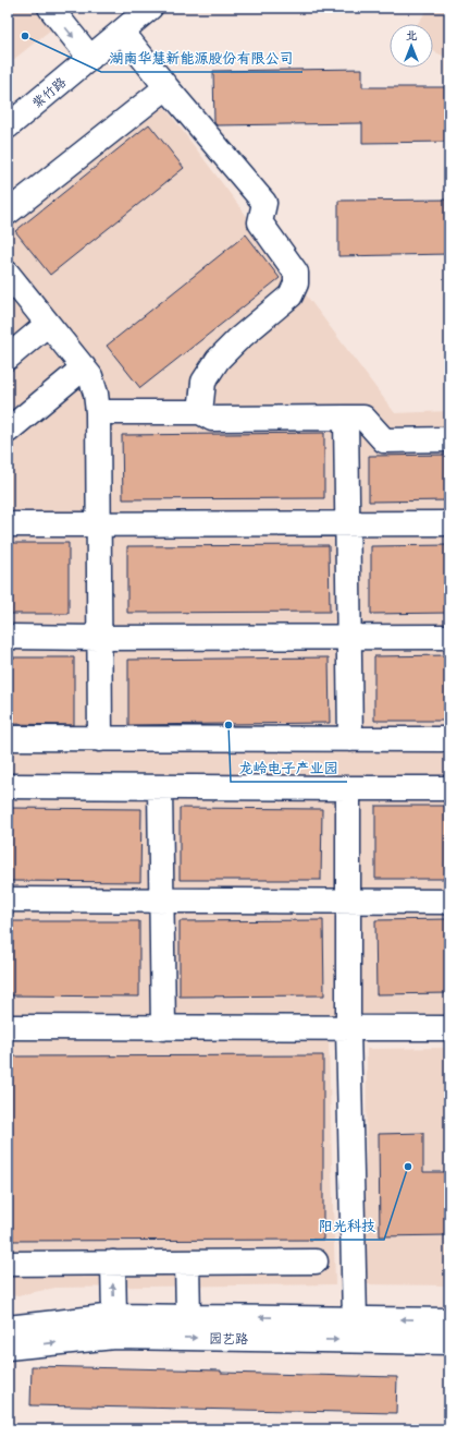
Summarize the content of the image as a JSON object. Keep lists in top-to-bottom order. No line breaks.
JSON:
{"streets":{"street":["紫竹路","园艺路"]},"places":["湖南华慧新能源股份有限公司","龙岭电子产业园","阳光科技"],"north":"top"}
